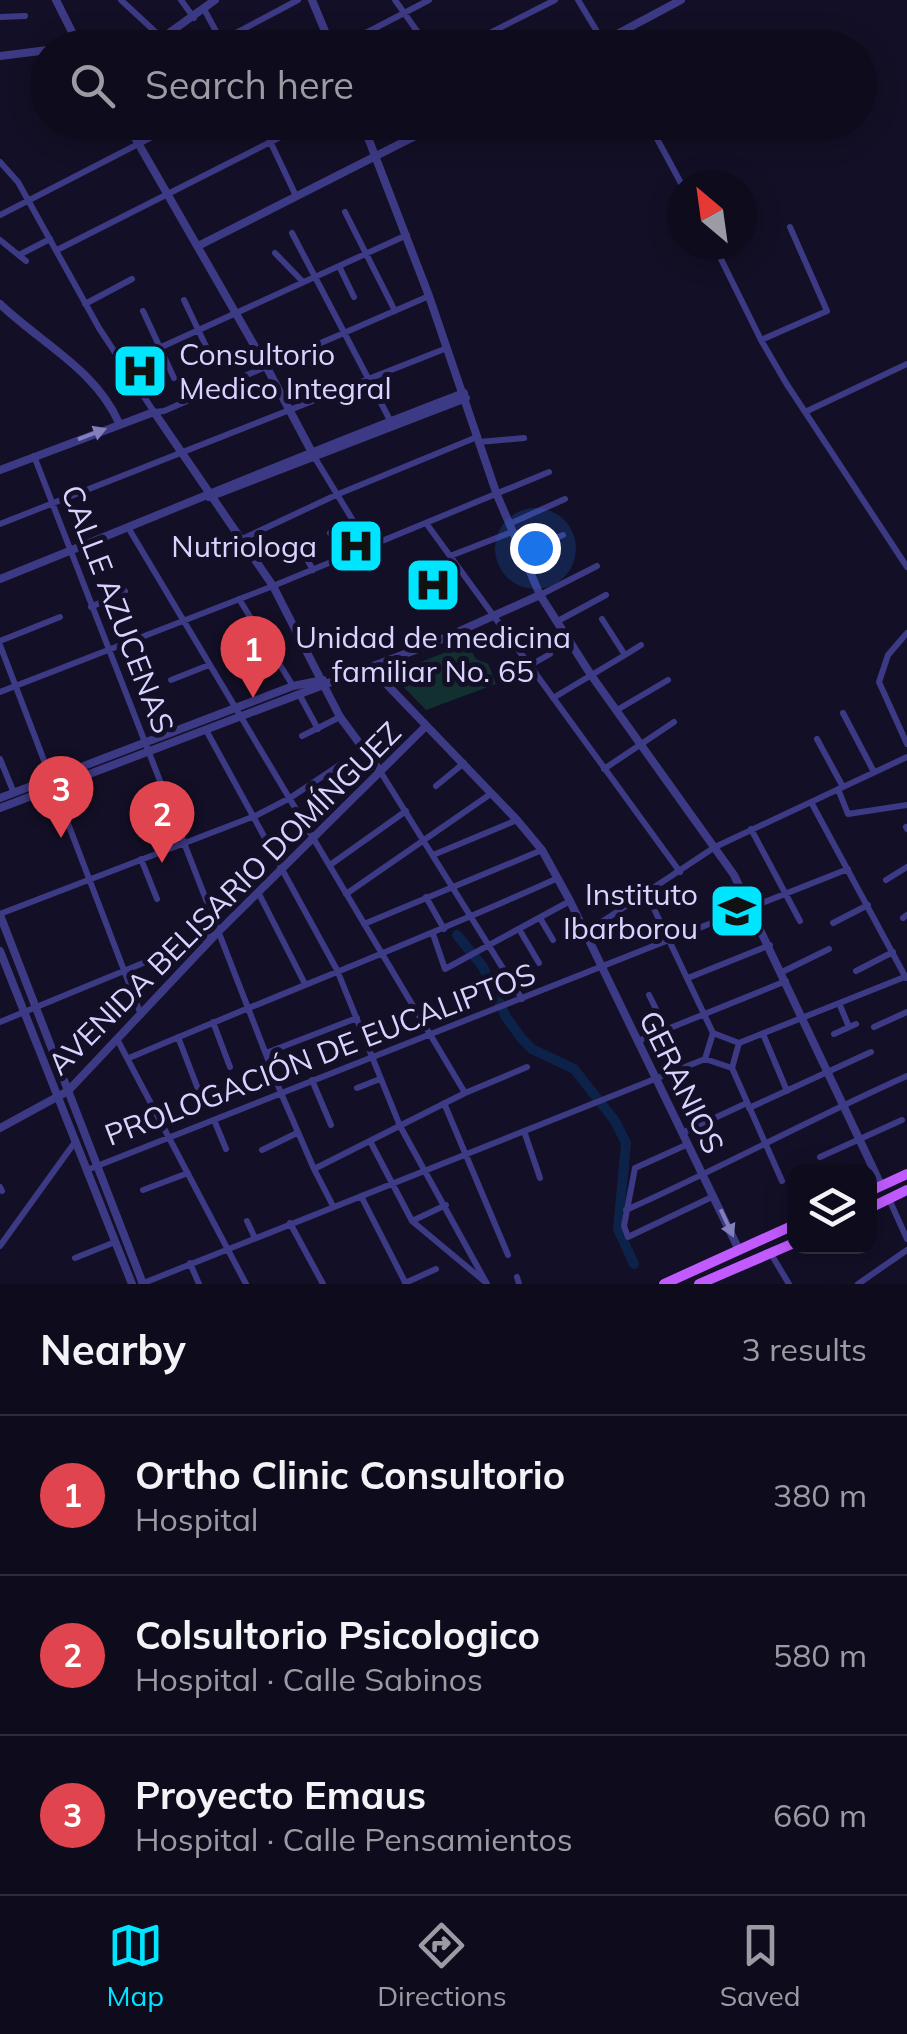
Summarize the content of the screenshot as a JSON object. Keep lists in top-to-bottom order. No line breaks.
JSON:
{"streets":{"street":["CALLE AZUCENAS","AVENIDA BELISARIO DOMÍNGUEZ","PROLOGACIÓN DE EUCALIPTOS","GERANIOS"]},"crossings":[["CALLE AZUCENAS","AVENIDA BELISARIO DOMÍNGUEZ"],["CALLE AZUCENAS","PROLOGACIÓN DE EUCALIPTOS"],["AVENIDA BELISARIO DOMÍNGUEZ","GERANIOS"],["PROLOGACIÓN DE EUCALIPTOS","GERANIOS"]],"places":{"hospital":["Consultorio Medico Integral","Nutriologa","Unidad de medicina familiar No. 65"],"school or university":["Instituto Ibarborou"]},"north":"top left","page":{"search":"Search here","pins":["1","3","2"],"heading":["Nearby","3 results"],"list":[{"mark":"1","name":"Ortho Clinic Consultorio","note":"Hospital","value":"380 m"},{"mark":"2","name":"Colsultorio Psicologico","note":"Hospital · Calle Sabinos","value":"580 m"},{"mark":"3","name":"Proyecto Emaus","note":"Hospital · Calle Pensamientos","value":"660 m"}],"nav":["Map","Directions","Saved"]}}
